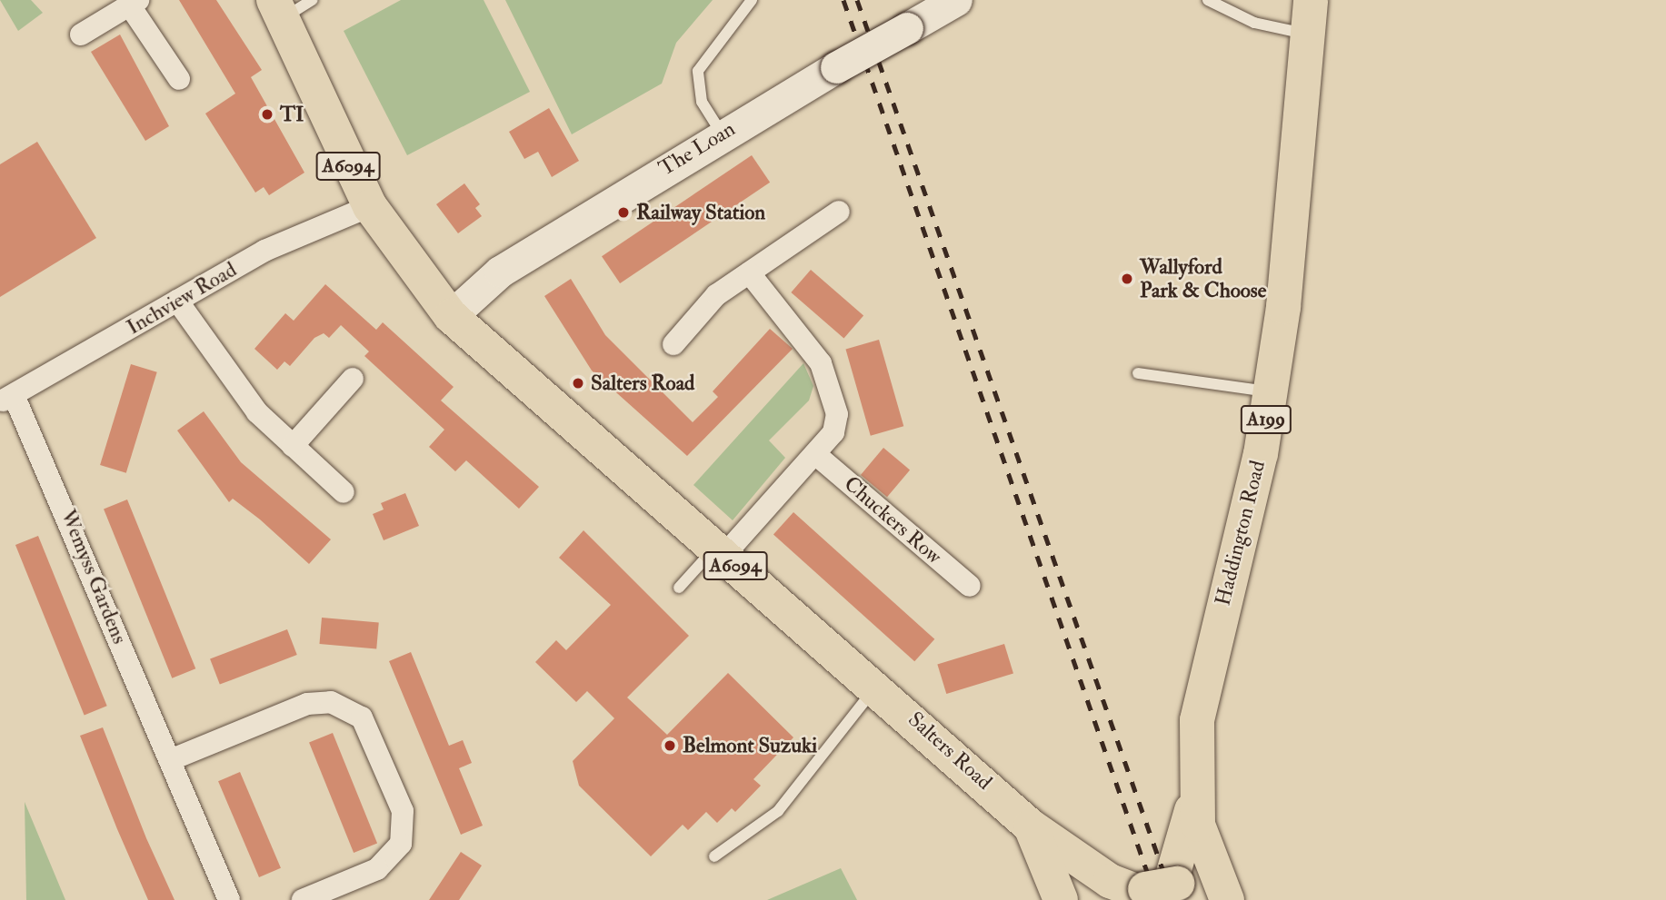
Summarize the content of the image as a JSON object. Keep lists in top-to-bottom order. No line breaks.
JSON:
{"streets":{"main road":["A6094","A199","Haddington Road","Salters Road"],"street":["The Loan","Inchview Road","Chuckers Row","Wemyss Gardens"]},"crossings":[["The Loan","Salters Road"],["Inchview Road","Wemyss Gardens"],["Inchview Road","Salters Road"],["Haddington Road","Salters Road"]],"places":["TI","Railway Station","Wallyford Park & Choose","Salters Road","Belmont Suzuki"]}
